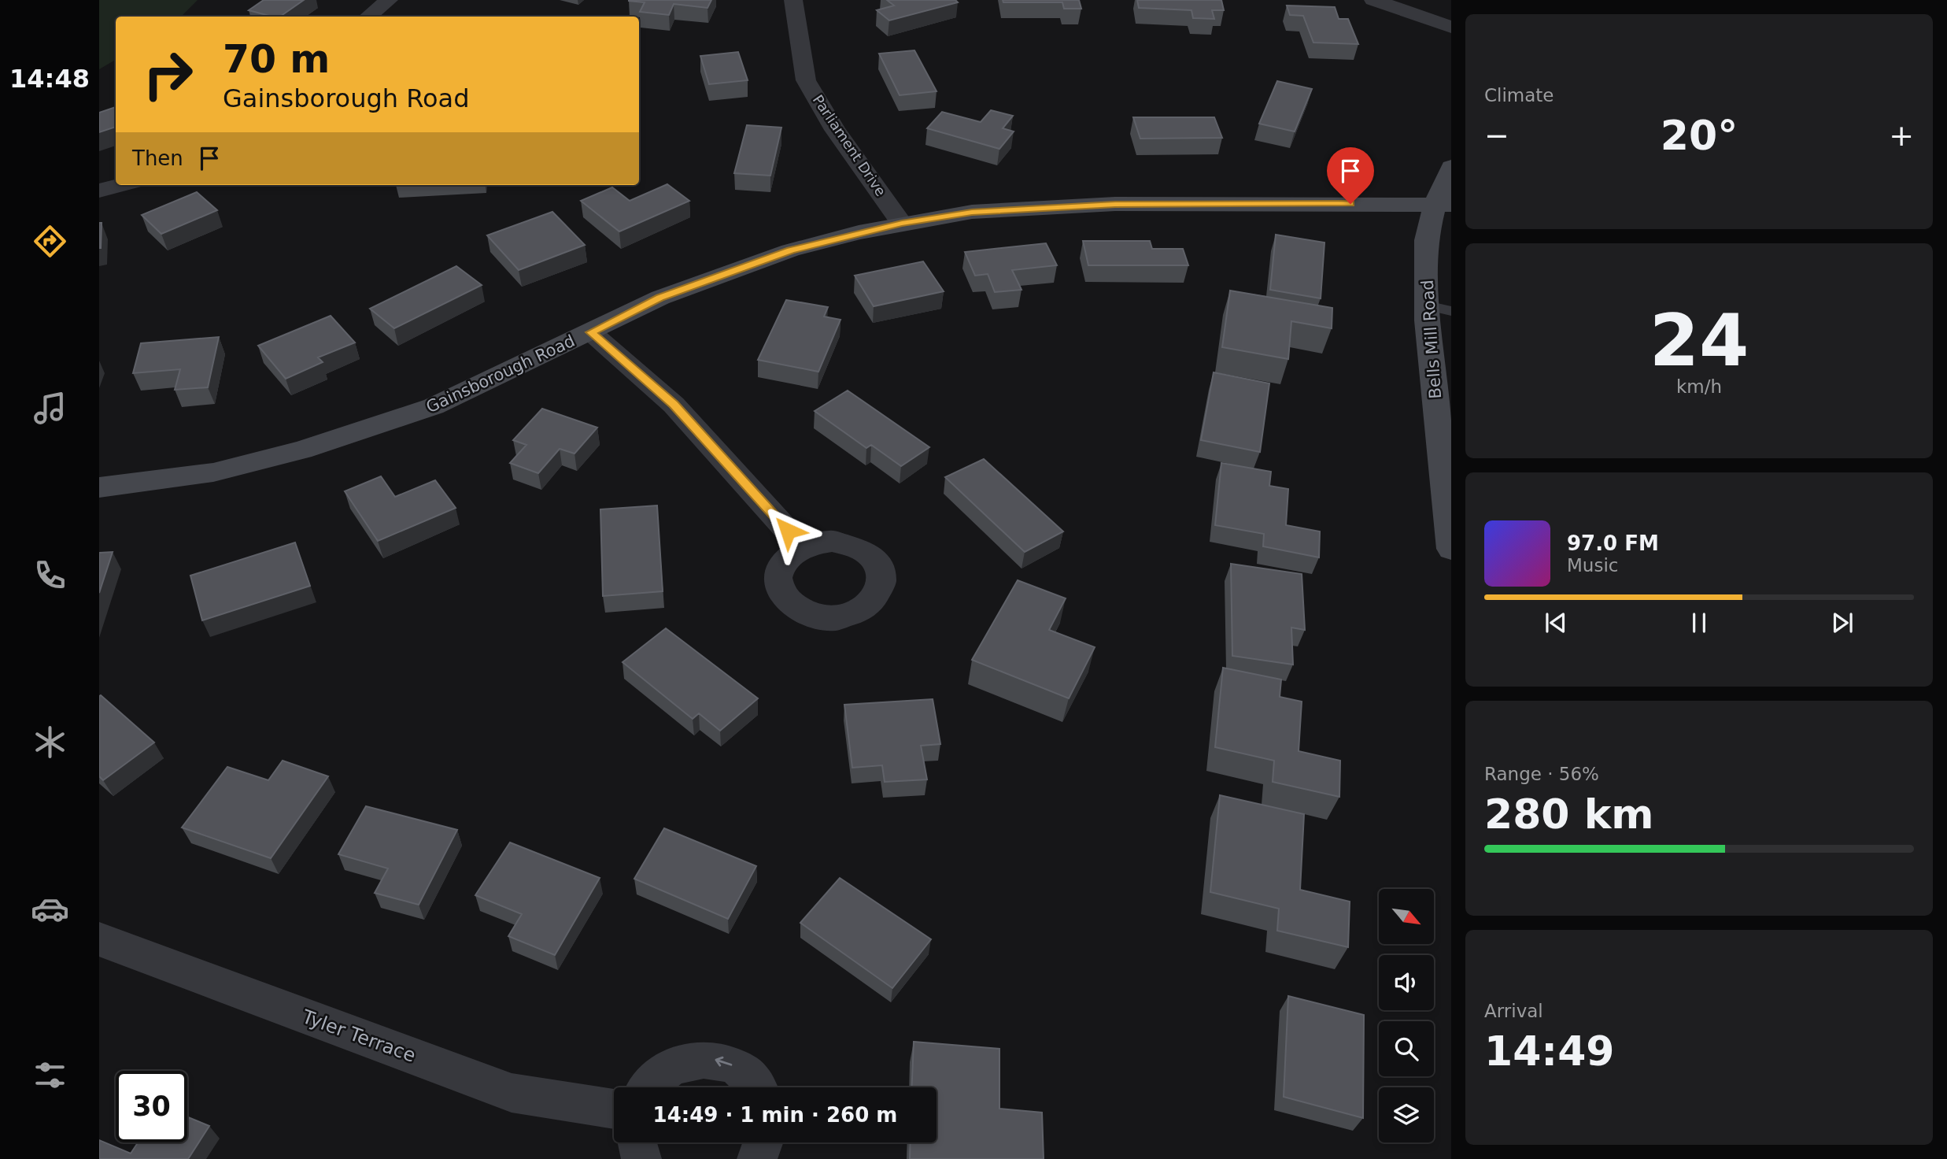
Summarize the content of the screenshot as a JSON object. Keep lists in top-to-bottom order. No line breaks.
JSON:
{"streets":{"street":["Parliament Drive","Bells Mill Road","Gainsborough Road","Tyler Terrace"]},"crossings":[["Parliament Drive","Gainsborough Road"],["Bells Mill Road","Gainsborough Road"]],"north":"bottom right","page":{"tabs":"14:48","tile":["Climate",["24","km/h"],["Range · 56%","280 km"],["Arrival","14:49"]],"turn":["70 m","Gainsborough Road"],"heat":["−","20°","+"],"then":"Then","song":["97.0 FM","Music"],"limit":"30","trip":"14:49 · 1 min · 260 m"}}
